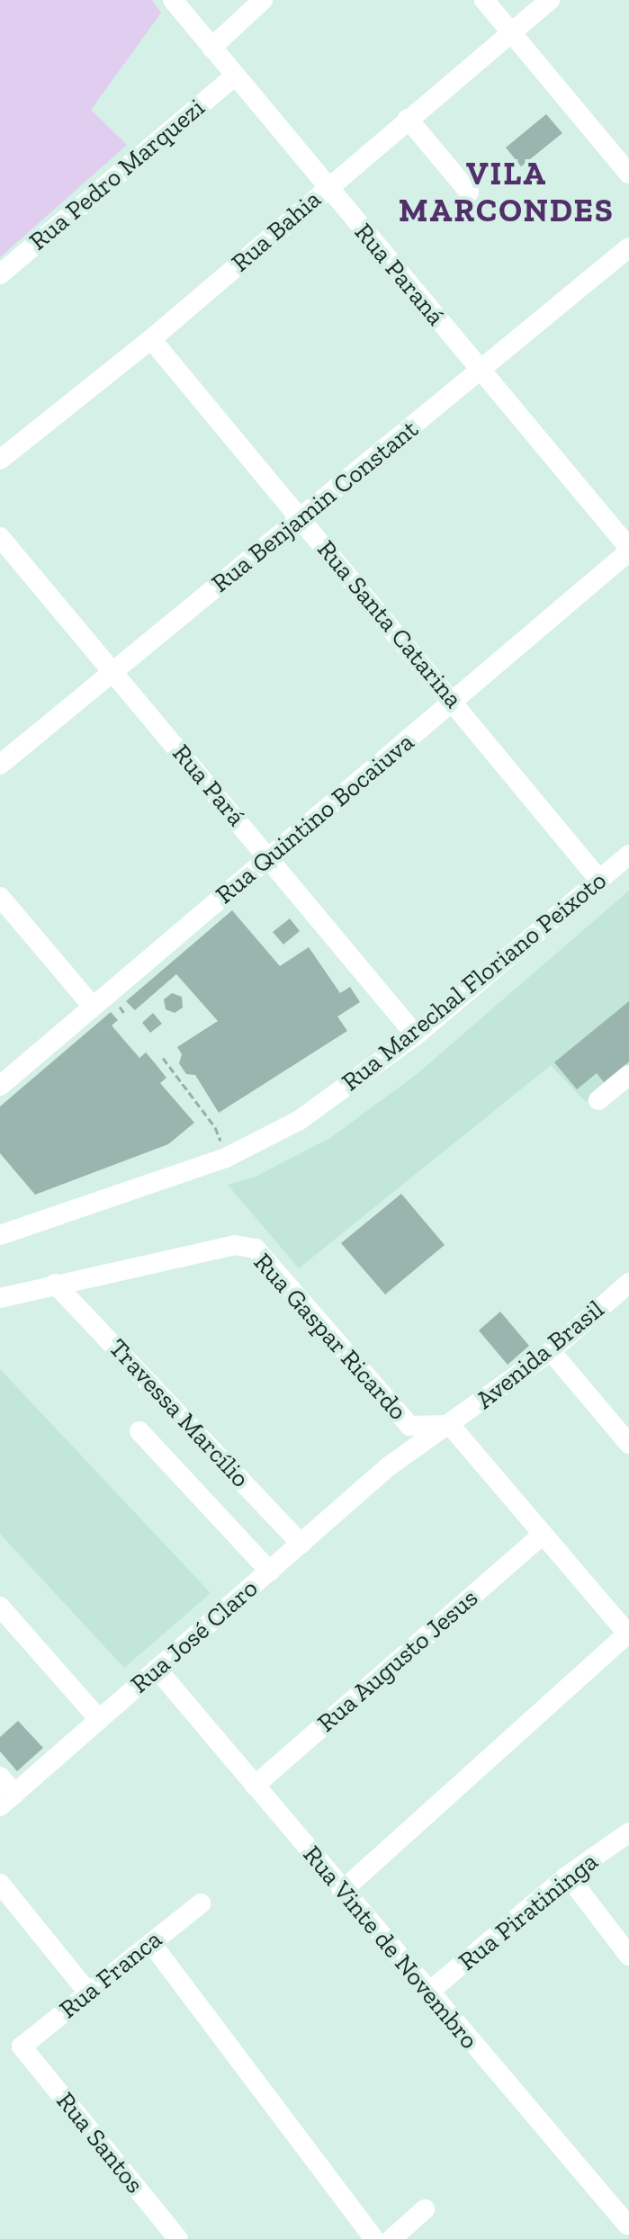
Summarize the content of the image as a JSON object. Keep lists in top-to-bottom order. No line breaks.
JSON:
{"streets":{"street":["Rua Pedro Marquezi","Rua Bahia","Rua Paraná","Rua Benjamin Constant","Rua Santa Catarina","Rua Pará","Rua Quintino Bocaiuva","Rua Marechal Floriano Peixoto","Rua Gaspar Ricardo","Avenida Brasil","Travessa Marcílio","Rua José Claro","Rua Augusto Jesus","Rua Piratininga","Rua Vinte de Novembro","Rua Franca","Rua Santos"]},"crossings":[["Rua Pedro Marquezi","Rua Paraná"],["Rua Bahia","Rua Paraná"],["Rua Bahia","Rua Santa Catarina"],["Rua Paraná","Rua Benjamin Constant"],["Rua Paraná","Rua Quintino Bocaiuva"],["Rua Benjamin Constant","Rua Santa Catarina"],["Rua Benjamin Constant","Rua Pará"],["Rua Santa Catarina","Rua Quintino Bocaiuva"],["Rua Santa Catarina","Rua Marechal Floriano Peixoto"],["Rua Pará","Rua Quintino Bocaiuva"],["Rua Pará","Rua Marechal Floriano Peixoto"],["Rua Gaspar Ricardo","Avenida Brasil"],["Rua Gaspar Ricardo","Travessa Marcílio"],["Rua Gaspar Ricardo","Rua José Claro"],["Avenida Brasil","Rua José Claro"],["Travessa Marcílio","Rua José Claro"],["Rua José Claro","Rua Vinte de Novembro"],["Rua Augusto Jesus","Rua Vinte de Novembro"],["Rua Piratininga","Rua Vinte de Novembro"],["Rua Franca","Rua Santos"]],"districts":["VILA MARCONDES"]}
